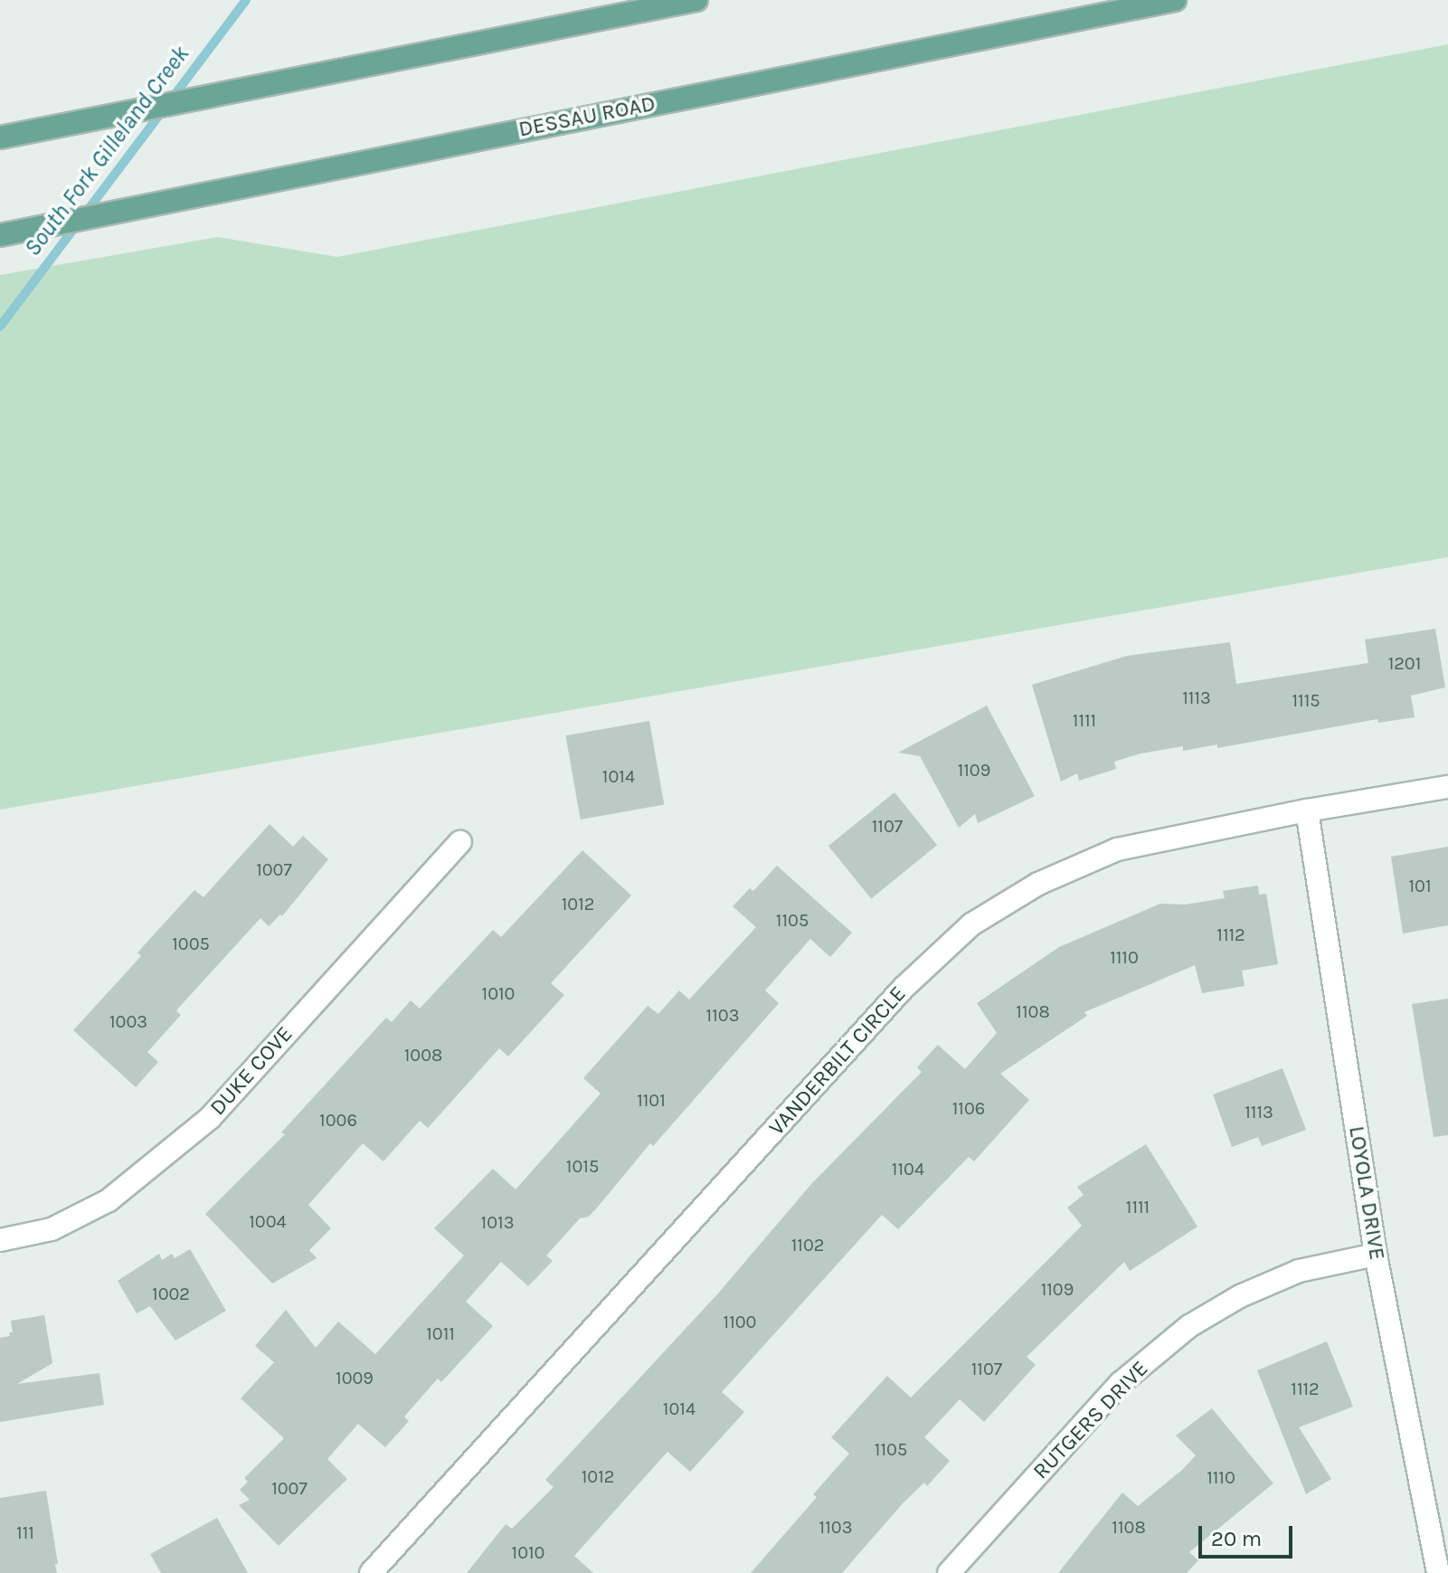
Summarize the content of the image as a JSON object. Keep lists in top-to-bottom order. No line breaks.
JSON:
{"streets":{"main road":["DESSAU ROAD"],"street":["VANDERBILT CIRCLE","DUKE COVE","LOYOLA DRIVE","RUTGERS DRIVE"]},"crossings":[["VANDERBILT CIRCLE","LOYOLA DRIVE"],["LOYOLA DRIVE","RUTGERS DRIVE"]],"water":["South Fork Gilleland Creek"],"house_numbers":["1201","1113","1115","1111","1109","1014","1107","1007","101","1012","1105","1112","1005","1110","1010","1108","1103","1003","1008","1101","1106","1113","1006","1015","1104","1111","1004","1013","1102","1109","1002","1100","1011","1107","1009","1112","1014","1105","1012","1110","1007","1103","1108","111","1010"],"scale_bar":"20 m"}
